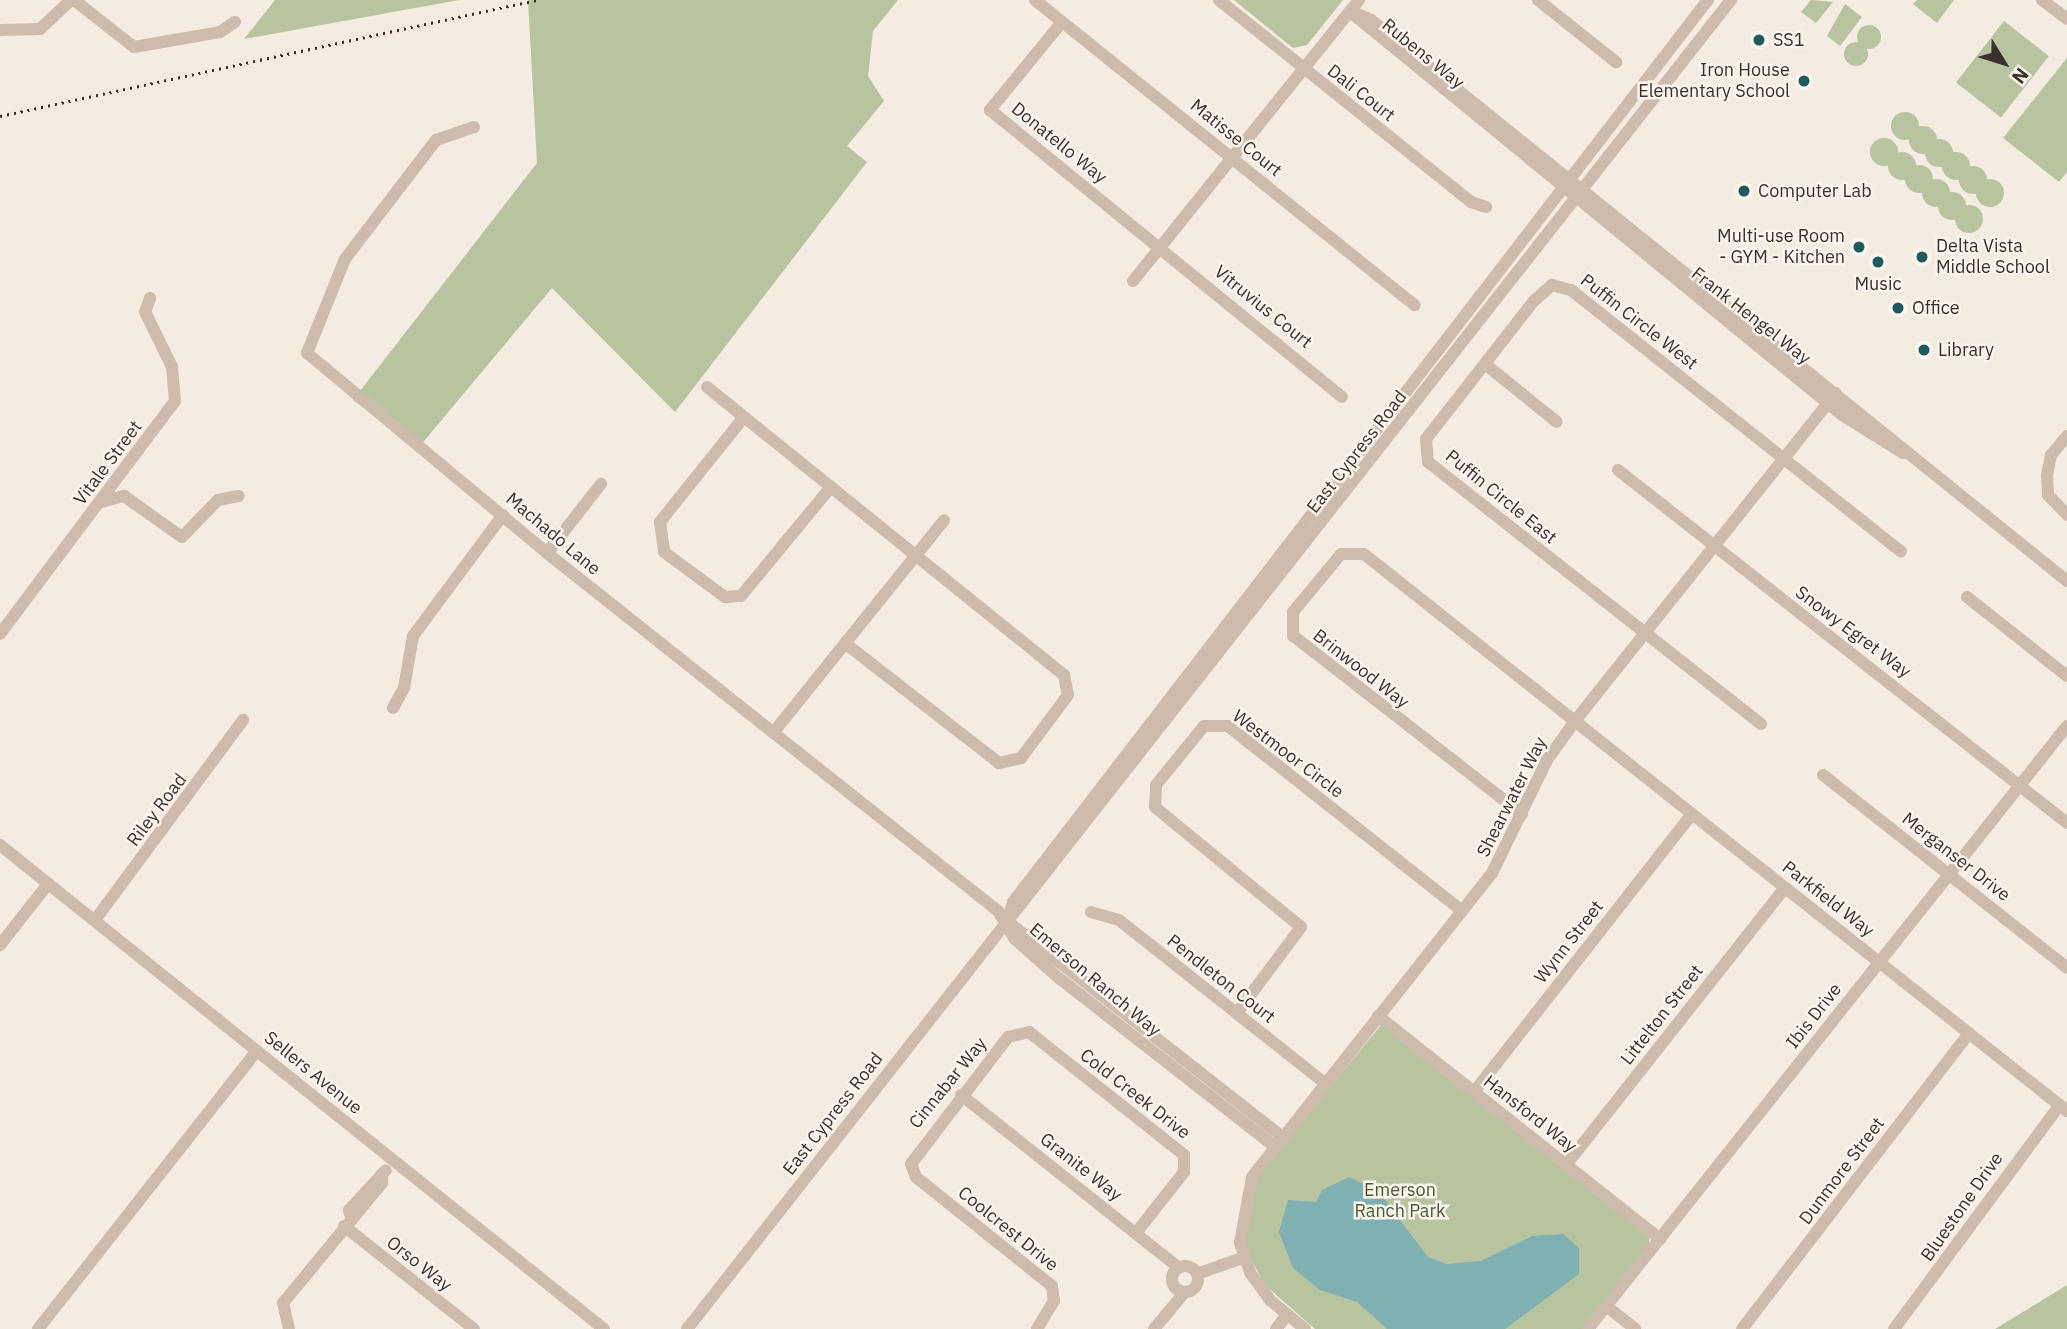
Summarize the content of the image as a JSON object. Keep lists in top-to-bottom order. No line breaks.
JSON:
{"streets":{"street":["Rubens Way","Dali Court","Matisse Court","Donatello Way","Vitruvius Court","Frank Hengel Way","Puffin Circle West","East Cypress Road","Vitale Street","Puffin Circle East","Machado Lane","Snowy Egret Way","Brinwood Way","Westmoor Circle","Shearwater Way","Riley Road","Merganser Drive","Parkfield Way","Wynn Street","Pendleton Court","Emerson Ranch Way","Littelton Street","Ibis Drive","Sellers Avenue","Cinnabar Way","Cold Creek Drive","Hansford Way","Granite Way","Dunmore Street","Bluestone Drive","Coolcrest Drive","Orso Way"]},"crossings":[["Rubens Way","Frank Hengel Way"],["Rubens Way","East Cypress Road"],["Matisse Court","Donatello Way"],["Donatello Way","Vitruvius Court"],["Frank Hengel Way","East Cypress Road"],["Frank Hengel Way","Shearwater Way"],["Puffin Circle West","Puffin Circle East"],["Puffin Circle West","Shearwater Way"],["East Cypress Road","Machado Lane"],["East Cypress Road","Emerson Ranch Way"],["Puffin Circle East","Shearwater Way"],["Machado Lane","Emerson Ranch Way"],["Snowy Egret Way","Shearwater Way"],["Snowy Egret Way","Ibis Drive"],["Brinwood Way","Shearwater Way"],["Brinwood Way","Parkfield Way"],["Westmoor Circle","Shearwater Way"],["Westmoor Circle","Pendleton Court"],["Shearwater Way","Parkfield Way"],["Shearwater Way","Pendleton Court"],["Shearwater Way","Emerson Ranch Way"],["Shearwater Way","Hansford Way"],["Riley Road","Sellers Avenue"],["Merganser Drive","Ibis Drive"],["Parkfield Way","Wynn Street"],["Parkfield Way","Littelton Street"],["Parkfield Way","Ibis Drive"],["Parkfield Way","Dunmore Street"],["Parkfield Way","Bluestone Drive"],["Wynn Street","Hansford Way"],["Littelton Street","Hansford Way"],["Ibis Drive","Hansford Way"],["Cinnabar Way","Cold Creek Drive"],["Cinnabar Way","Granite Way"],["Cinnabar Way","Coolcrest Drive"],["Cold Creek Drive","Granite Way"]],"parks":["Emerson Ranch Park"],"places":["SS1","Iron House Elementary School","Computer Lab","Multi-use Room - GYM - Kitchen","Delta Vista Middle School","Music","Office","Library"],"north":"bottom right"}
